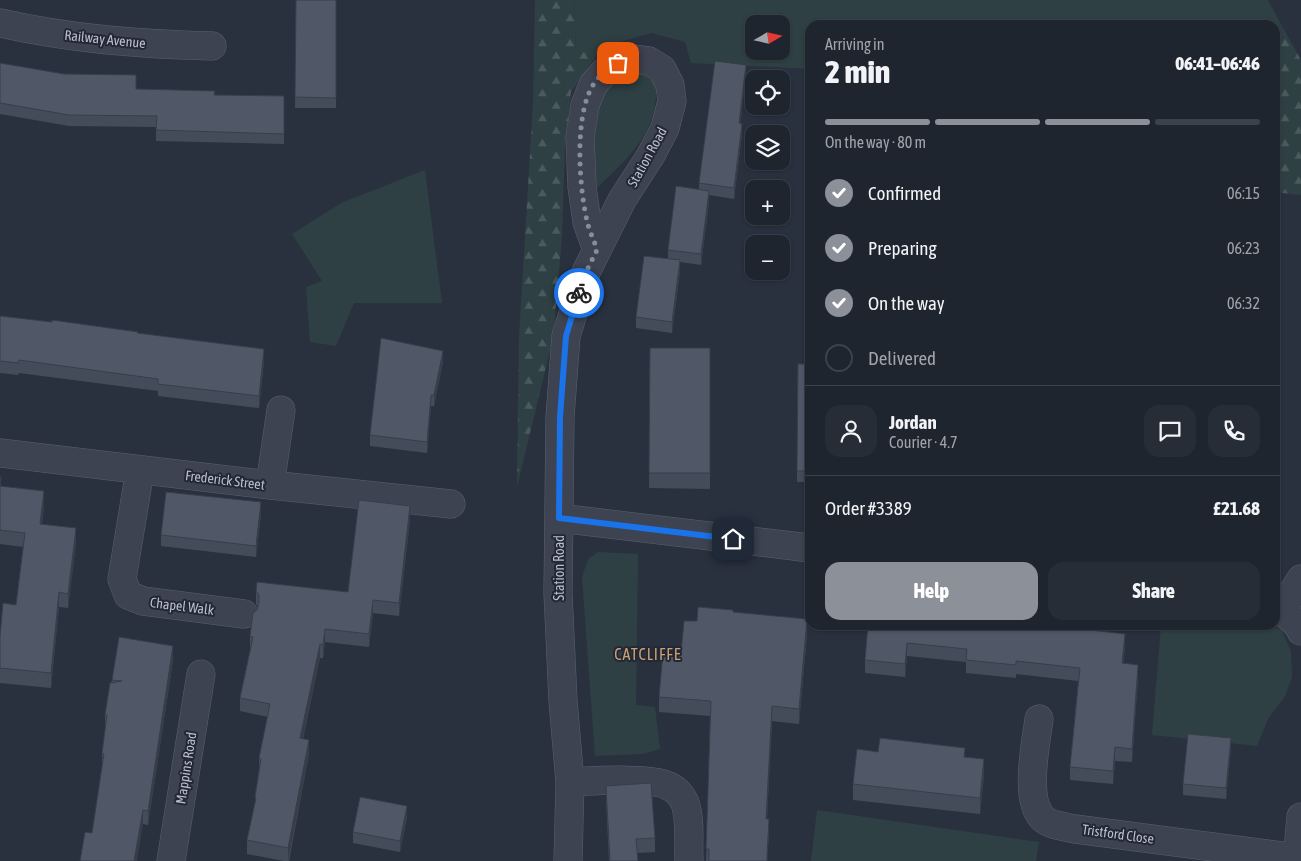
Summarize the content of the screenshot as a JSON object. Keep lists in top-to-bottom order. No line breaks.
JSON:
{"streets":{"street":["Railway Avenue","Station Road","Frederick Street","Chapel Walk","Mappins Road","Tristford Close"]},"crossings":[["Frederick Street","Chapel Walk"]],"districts":["CATCLIFFE"],"north":"right","page":{"map_buttons":["+","−"],"heading":["2 min","Arriving in","06:41–06:46"],"panel":["Jordan","Courier · 4.7","Order #3389","£21.68"],"bar":"On the way · 80 m","list":[["Confirmed","06:15"],["Preparing","06:23"],["On the way","06:32"],"Delivered"],"buttons":["Help","Share"]}}
